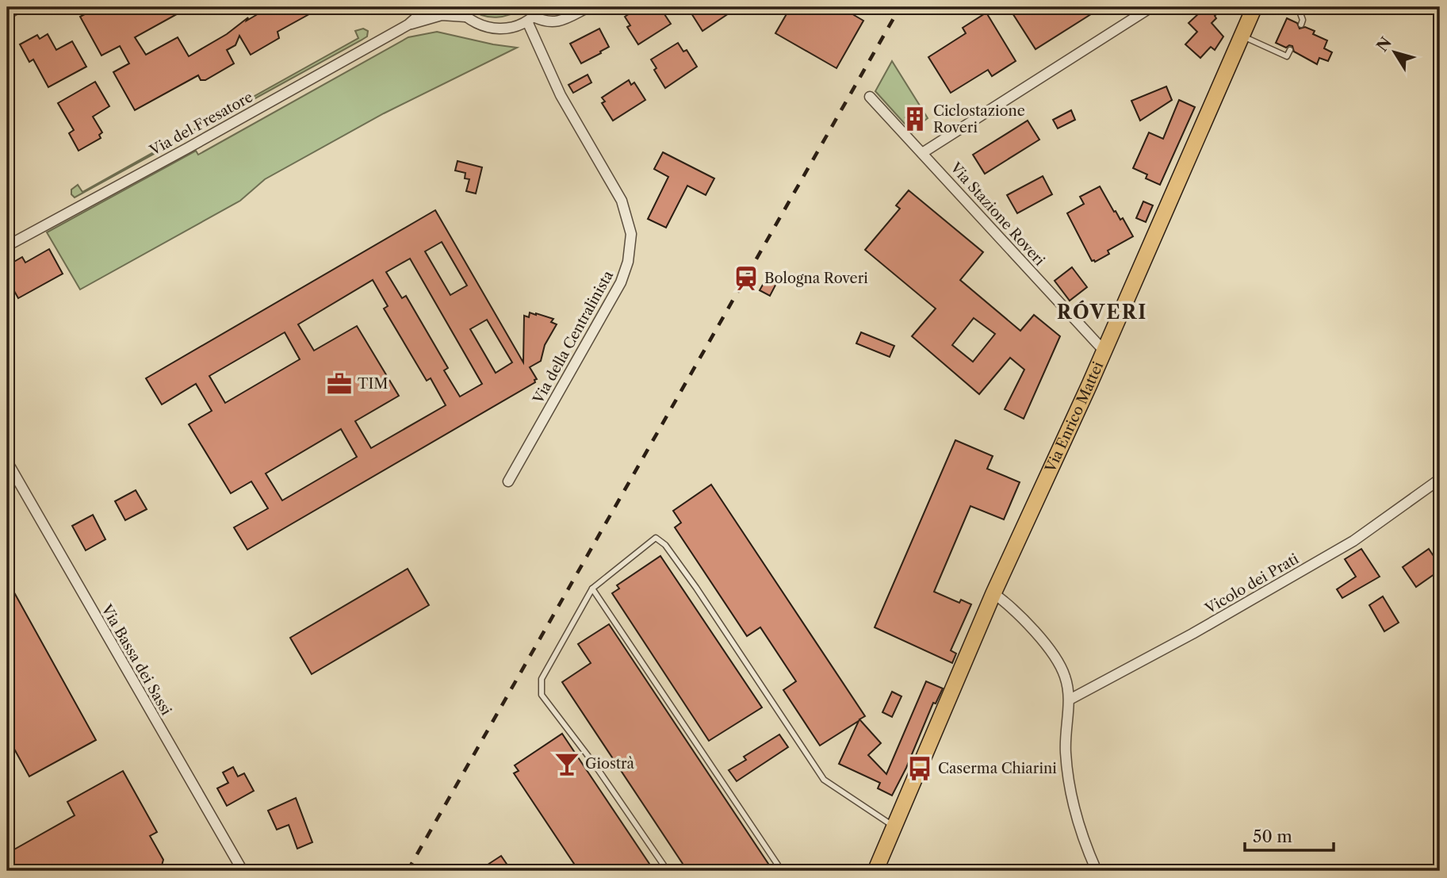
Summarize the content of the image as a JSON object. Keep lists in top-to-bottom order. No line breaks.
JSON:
{"streets":{"main road":["Via Enrico Mattei"],"street":["Via del Fresatore","Via Stazione Roveri","Via della Centralinista","Vicolo dei Prati","Via Bassa dei Sassi"]},"crossings":[["Via Stazione Roveri","Via Enrico Mattei"]],"districts":["RÓVERI"],"places":{"building":["Ciclostazione Roveri"],"station":["Bologna Roveri"],"office":["TIM"],"bar":["Giostrà"],"bus stop":["Caserma Chiarini"]},"scale_bar":"50 m","north":"top left"}
